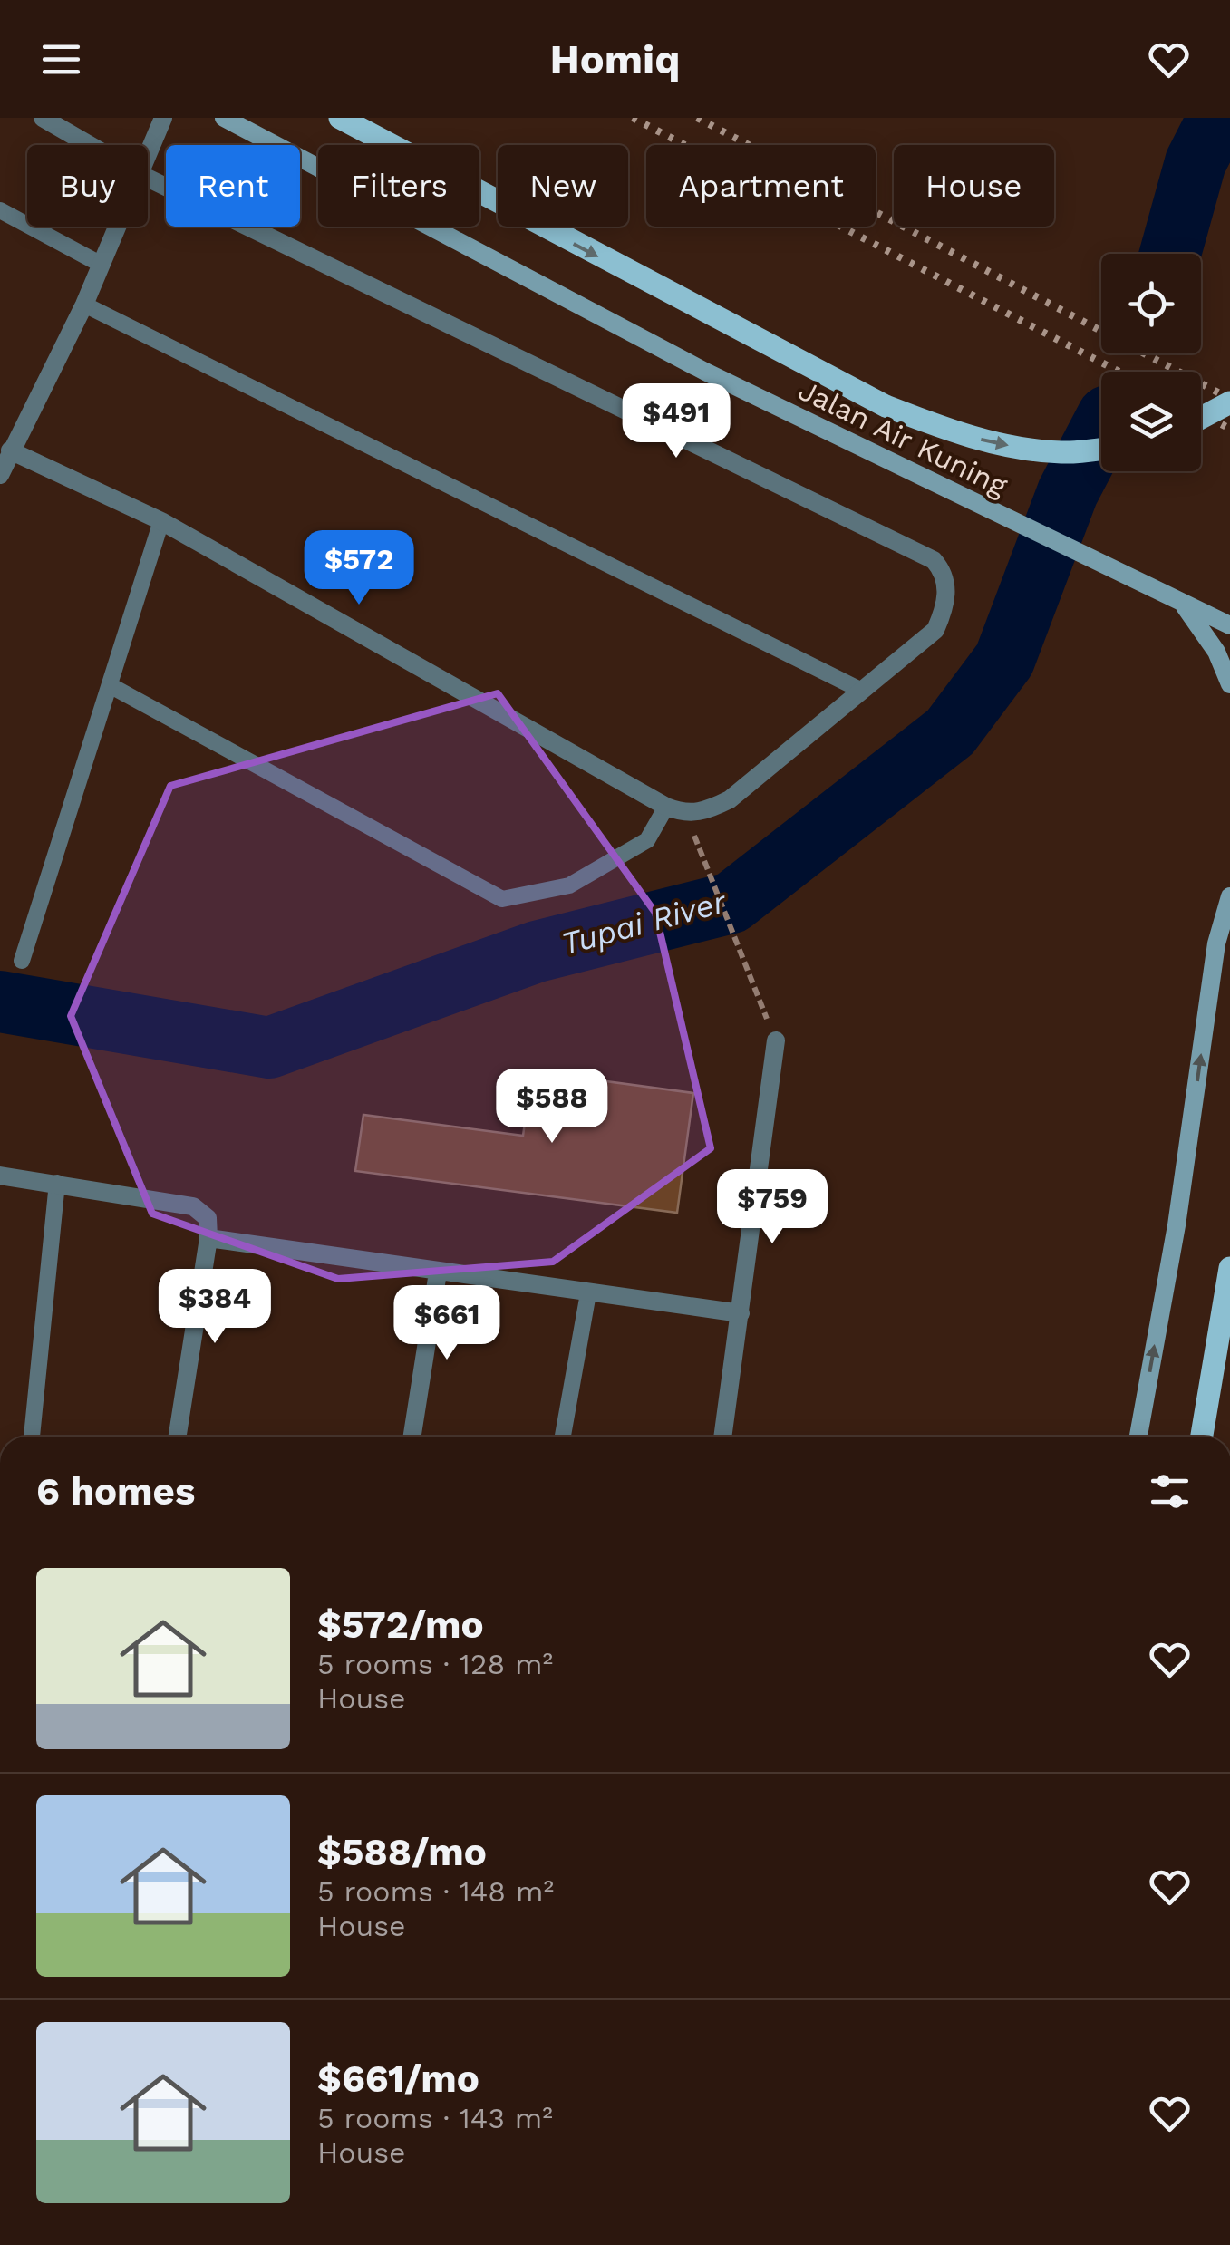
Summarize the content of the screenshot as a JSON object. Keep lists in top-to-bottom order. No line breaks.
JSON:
{"streets":{"main road":["Jalan Air Kuning"]},"water":["Tupai River"],"page":{"header":"Homiq","chip":["Buy","Rent","Filters","New","Apartment","House"],"price":["$491","$572","$588","$759","$384","$661"],"heading":"6 homes","list":[{"name":"$572/mo","note":"5 rooms · 128 m² · House"},{"name":"$588/mo","note":"5 rooms · 148 m² · House"},{"name":"$661/mo","note":"5 rooms · 143 m² · House"}]}}
